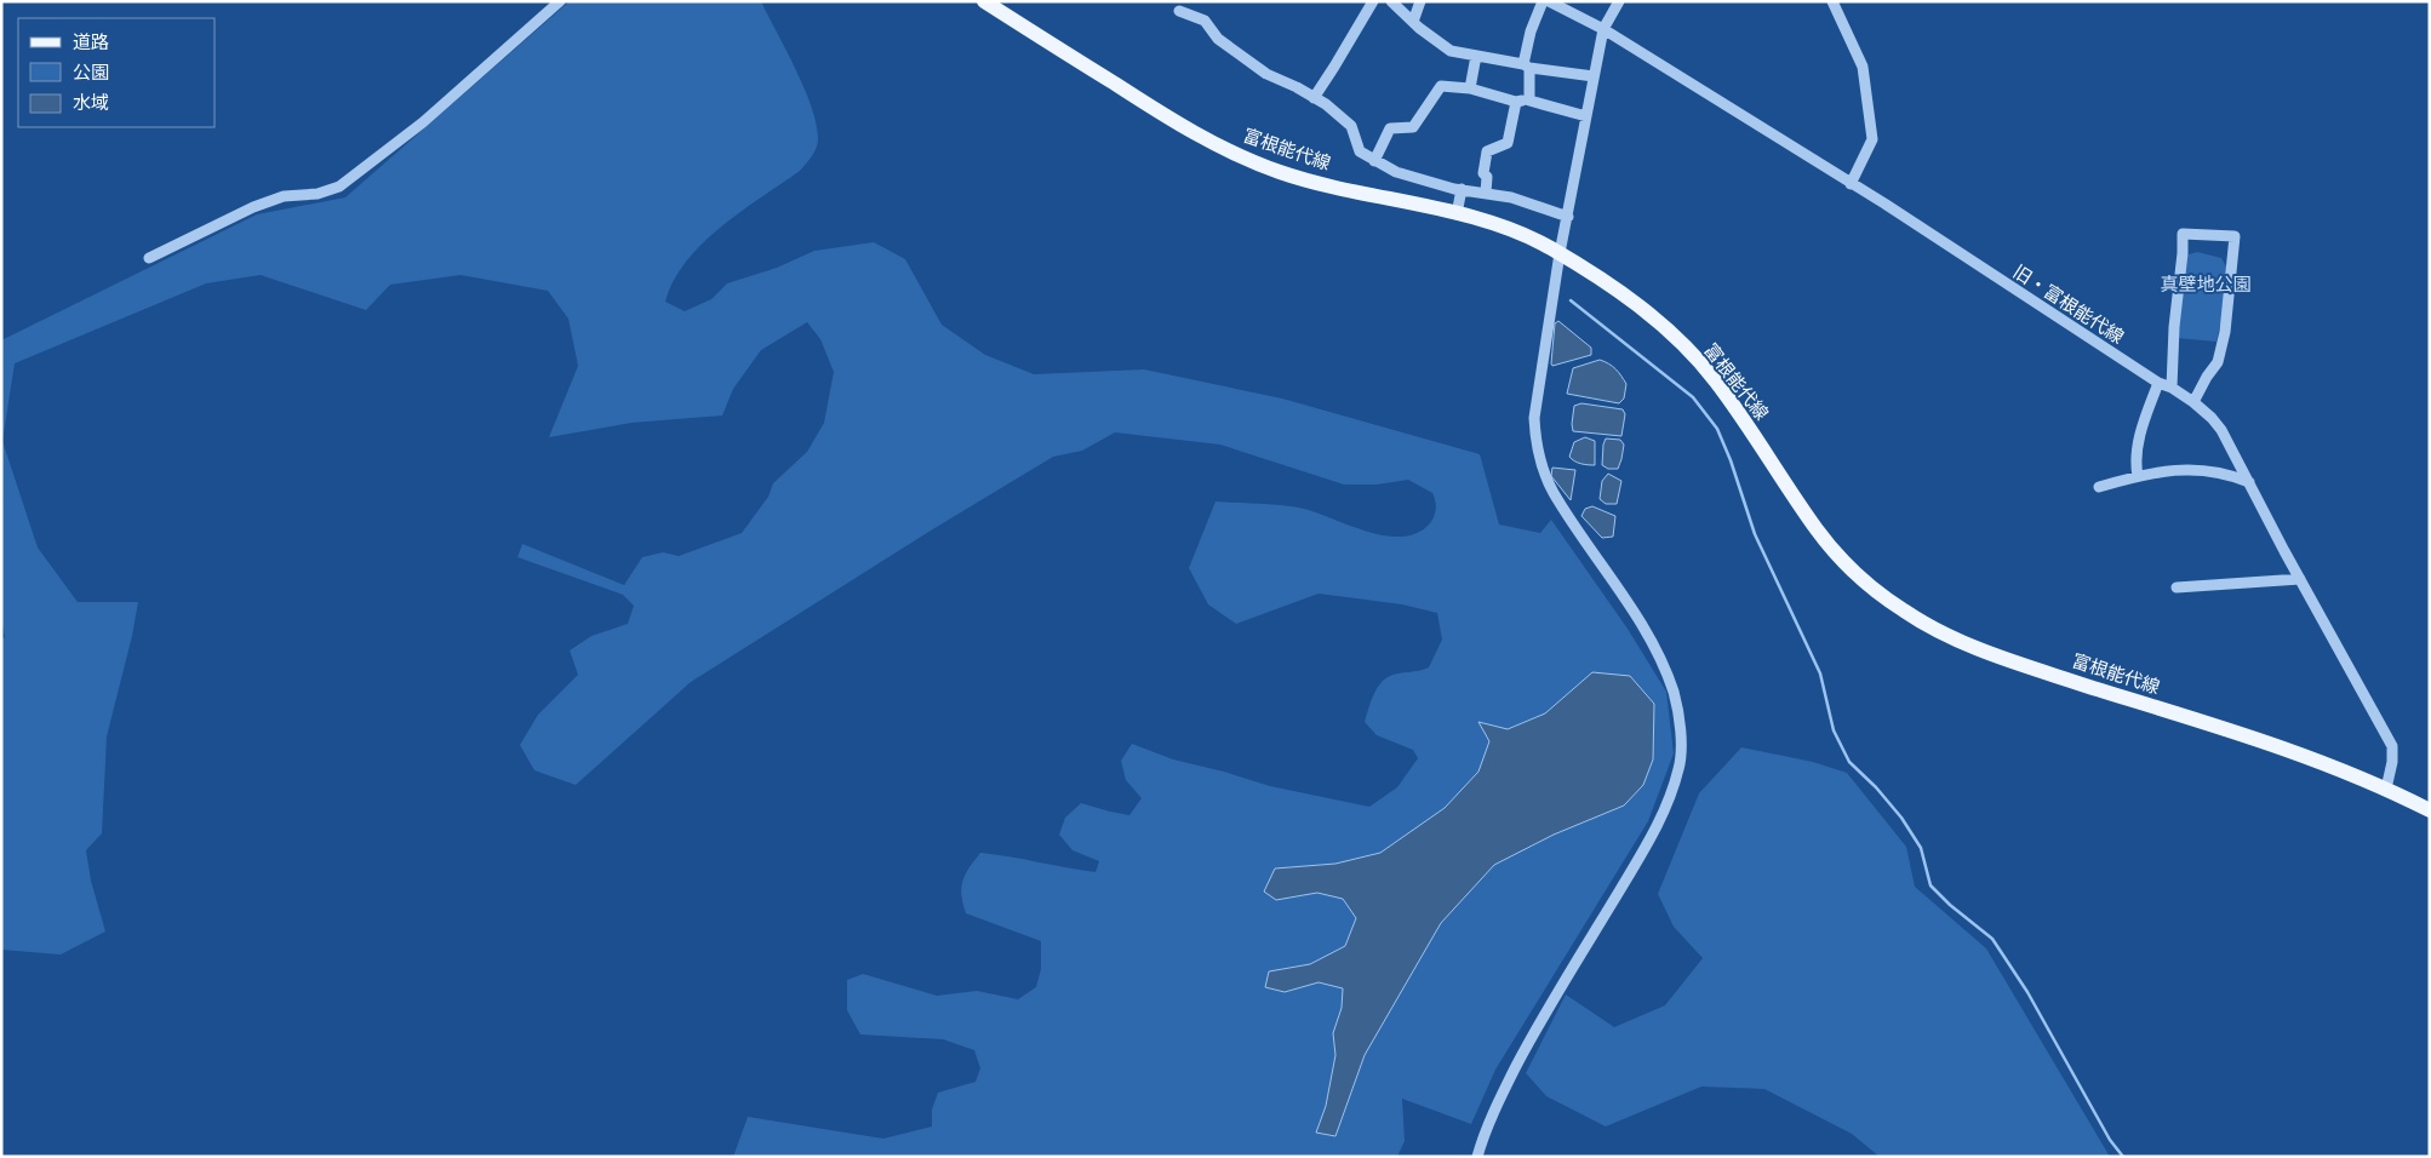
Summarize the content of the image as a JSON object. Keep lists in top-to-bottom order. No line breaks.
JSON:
{"streets":{"main road":["富根能代線"],"street":["旧・富根能代線"]},"crossings":[["富根能代線","旧・富根能代線"]],"parks":["真壁地公園"],"legend":["道路","公園","水域"]}
